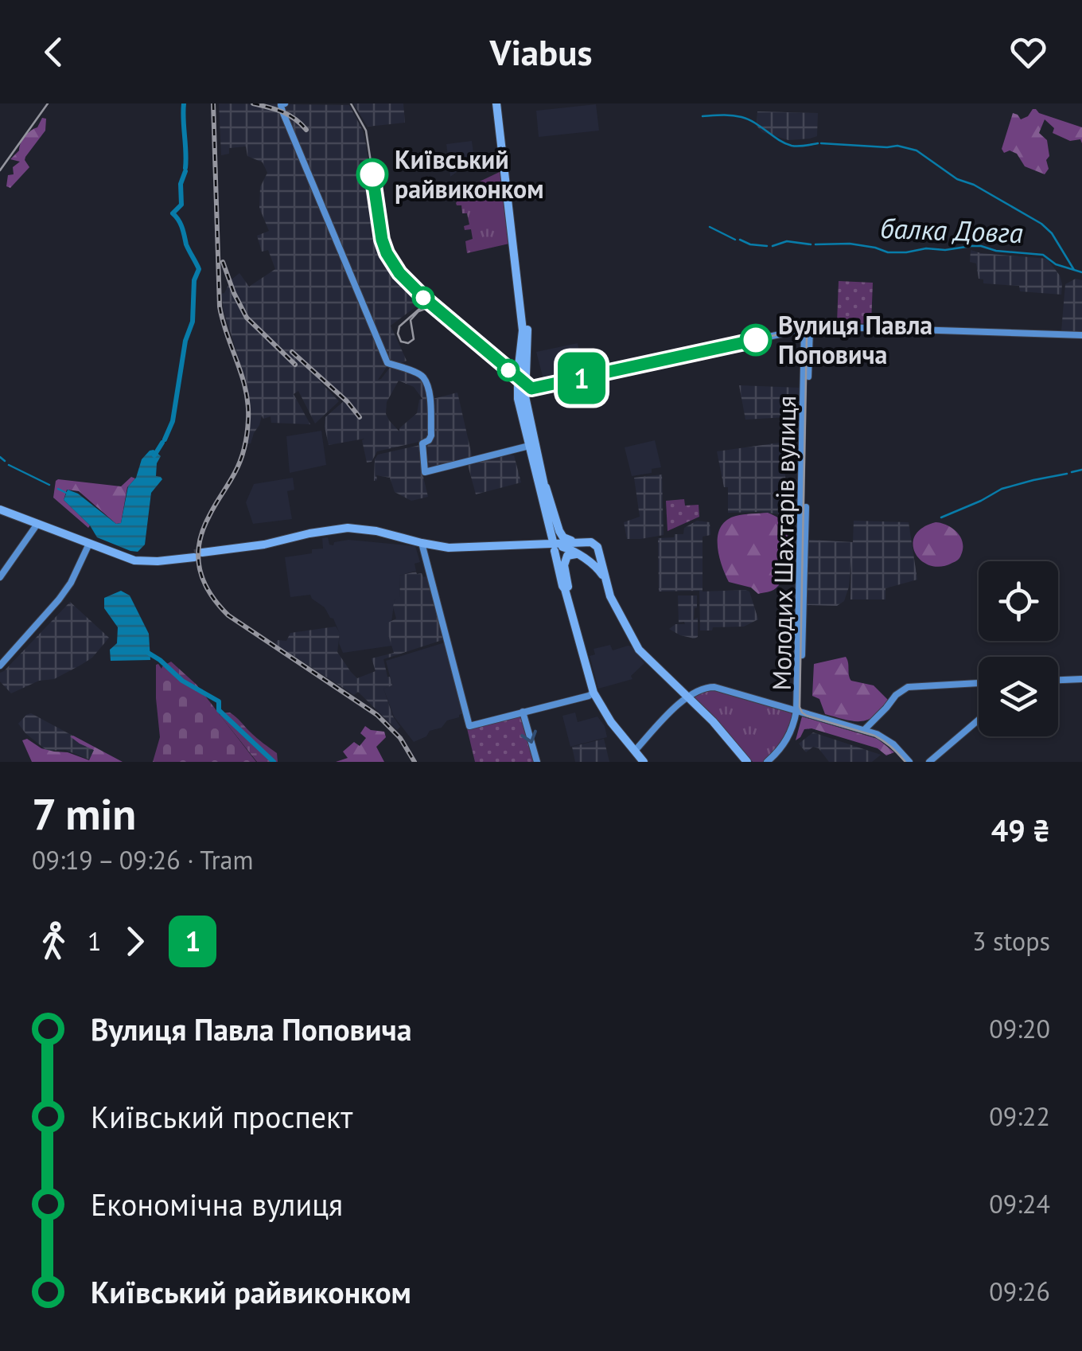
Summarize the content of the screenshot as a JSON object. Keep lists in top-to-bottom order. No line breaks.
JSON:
{"streets":{"street":["Молодих Шахтарів вулиця"]},"water":["балка Довга"],"places":["Київський райвиконком","Вулиця Павла Поповича"],"lines":["tram line 1"],"page":{"header":"Viabus","on_map":"1","heading":["7 min","09:19 – 09:26 · Tram","49 ₴"],"legs":["1","1","3 stops"],"list":[{"name":"Вулиця Павла Поповича","value":"09:20"},{"name":"Київський проспект","value":"09:22"},{"name":"Економічна вулиця","value":"09:24"},{"name":"Київський райвиконком","value":"09:26"}]}}
